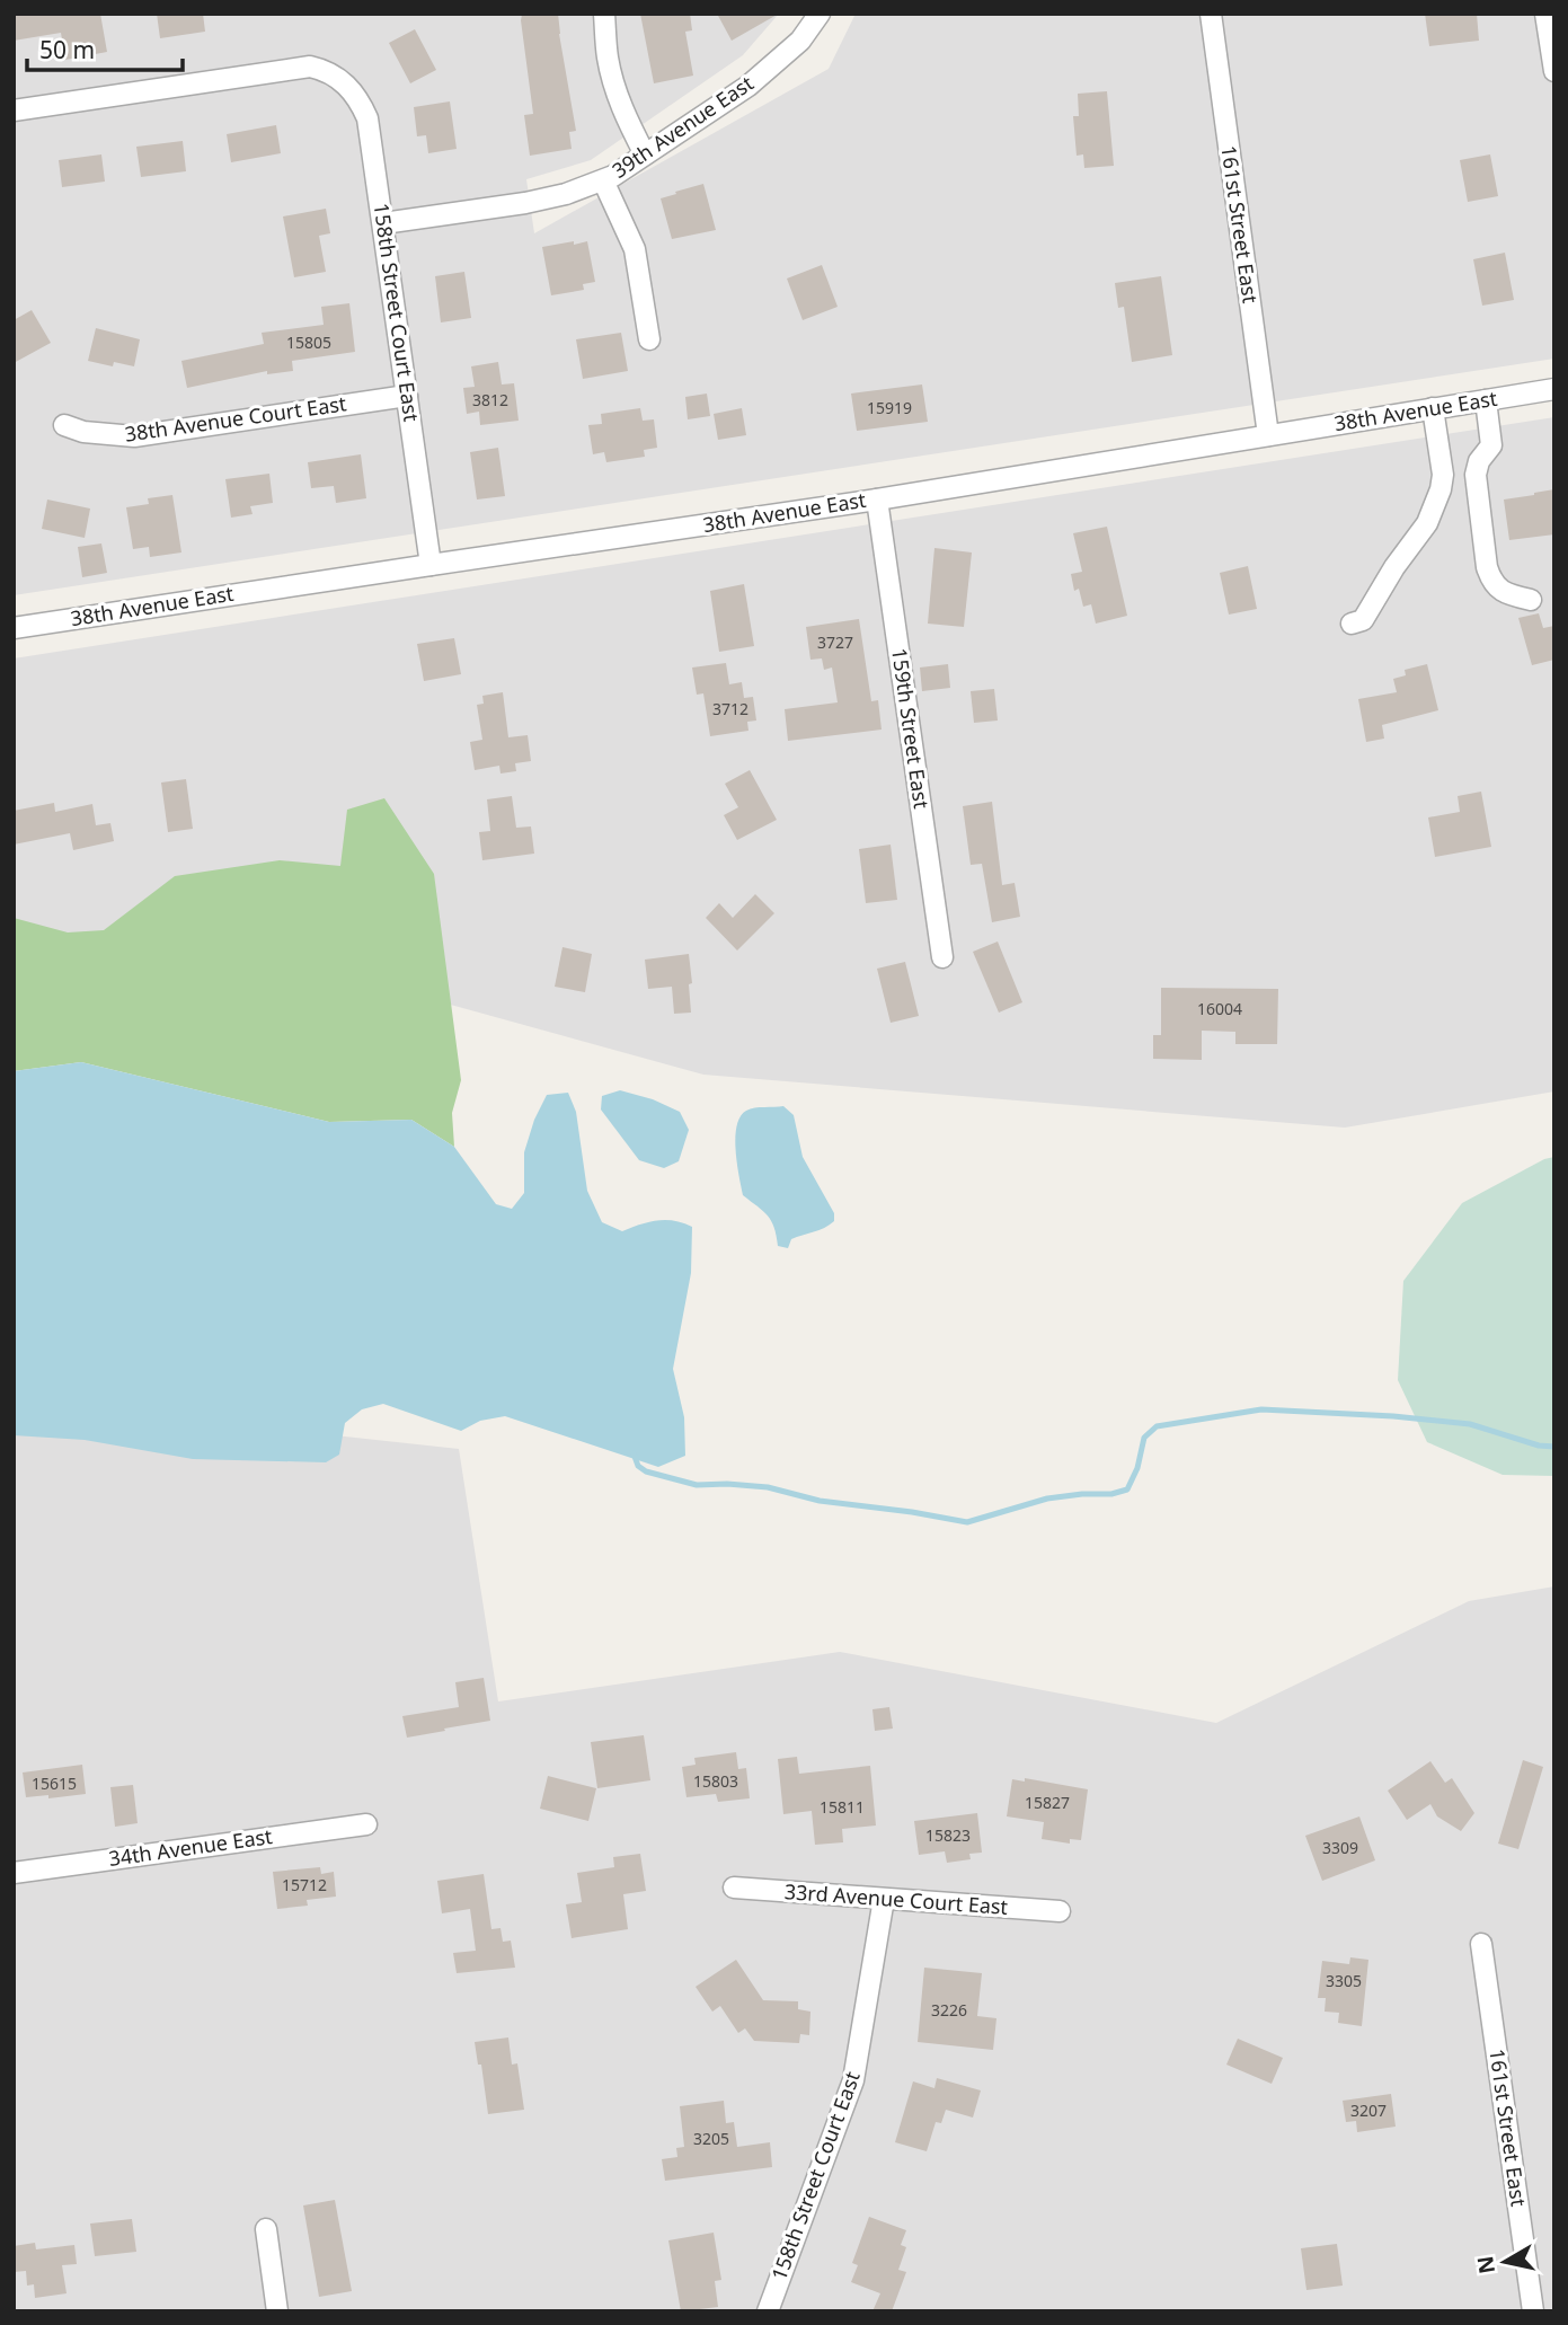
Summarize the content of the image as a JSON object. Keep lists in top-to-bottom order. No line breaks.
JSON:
{"streets":{"street":["39th Avenue East","161st Street East","158th Street Court East","38th Avenue East","38th Avenue Court East","159th Street East","34th Avenue East","33rd Avenue Court East"]},"crossings":[["39th Avenue East","158th Street Court East"],["161st Street East","38th Avenue East"],["158th Street Court East","38th Avenue East"],["158th Street Court East","38th Avenue Court East"],["158th Street Court East","33rd Avenue Court East"],["38th Avenue East","159th Street East"]],"house_numbers":["15805","3812","15919","3727","3712","16004","15803","15615","15827","15811","15823","3309","15712","3305","3226","3207","3205"],"scale_bar":"50 m","north":"left"}
